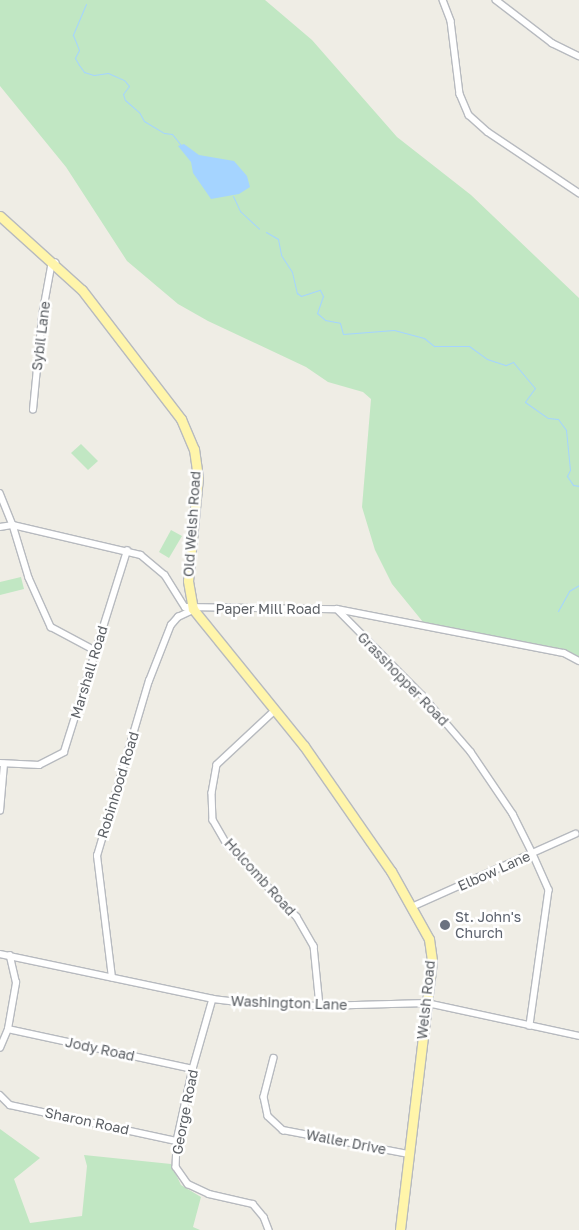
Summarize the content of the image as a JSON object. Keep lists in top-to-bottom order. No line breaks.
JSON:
{"streets":{"main road":["Old Welsh Road","Welsh Road"],"street":["Sybil Lane","Paper Mill Road","Marshall Road","Grasshopper Road","Robinhood Road","Elbow Lane","Holcomb Road","Washington Lane","Jody Road","George Road","Sharon Road","Waller Drive"]},"crossings":[["Sybil Lane","Old Welsh Road"],["Old Welsh Road","Paper Mill Road"],["Old Welsh Road","Robinhood Road"],["Old Welsh Road","Holcomb Road"],["Old Welsh Road","Welsh Road"],["Paper Mill Road","Grasshopper Road"],["Paper Mill Road","Robinhood Road"],["Grasshopper Road","Elbow Lane"],["Grasshopper Road","Washington Lane"],["Robinhood Road","Washington Lane"],["Elbow Lane","Welsh Road"],["Holcomb Road","Washington Lane"],["Welsh Road","Washington Lane"],["Welsh Road","Waller Drive"],["Washington Lane","George Road"],["Jody Road","George Road"],["George Road","Sharon Road"]],"places":["St. John's Church"]}
